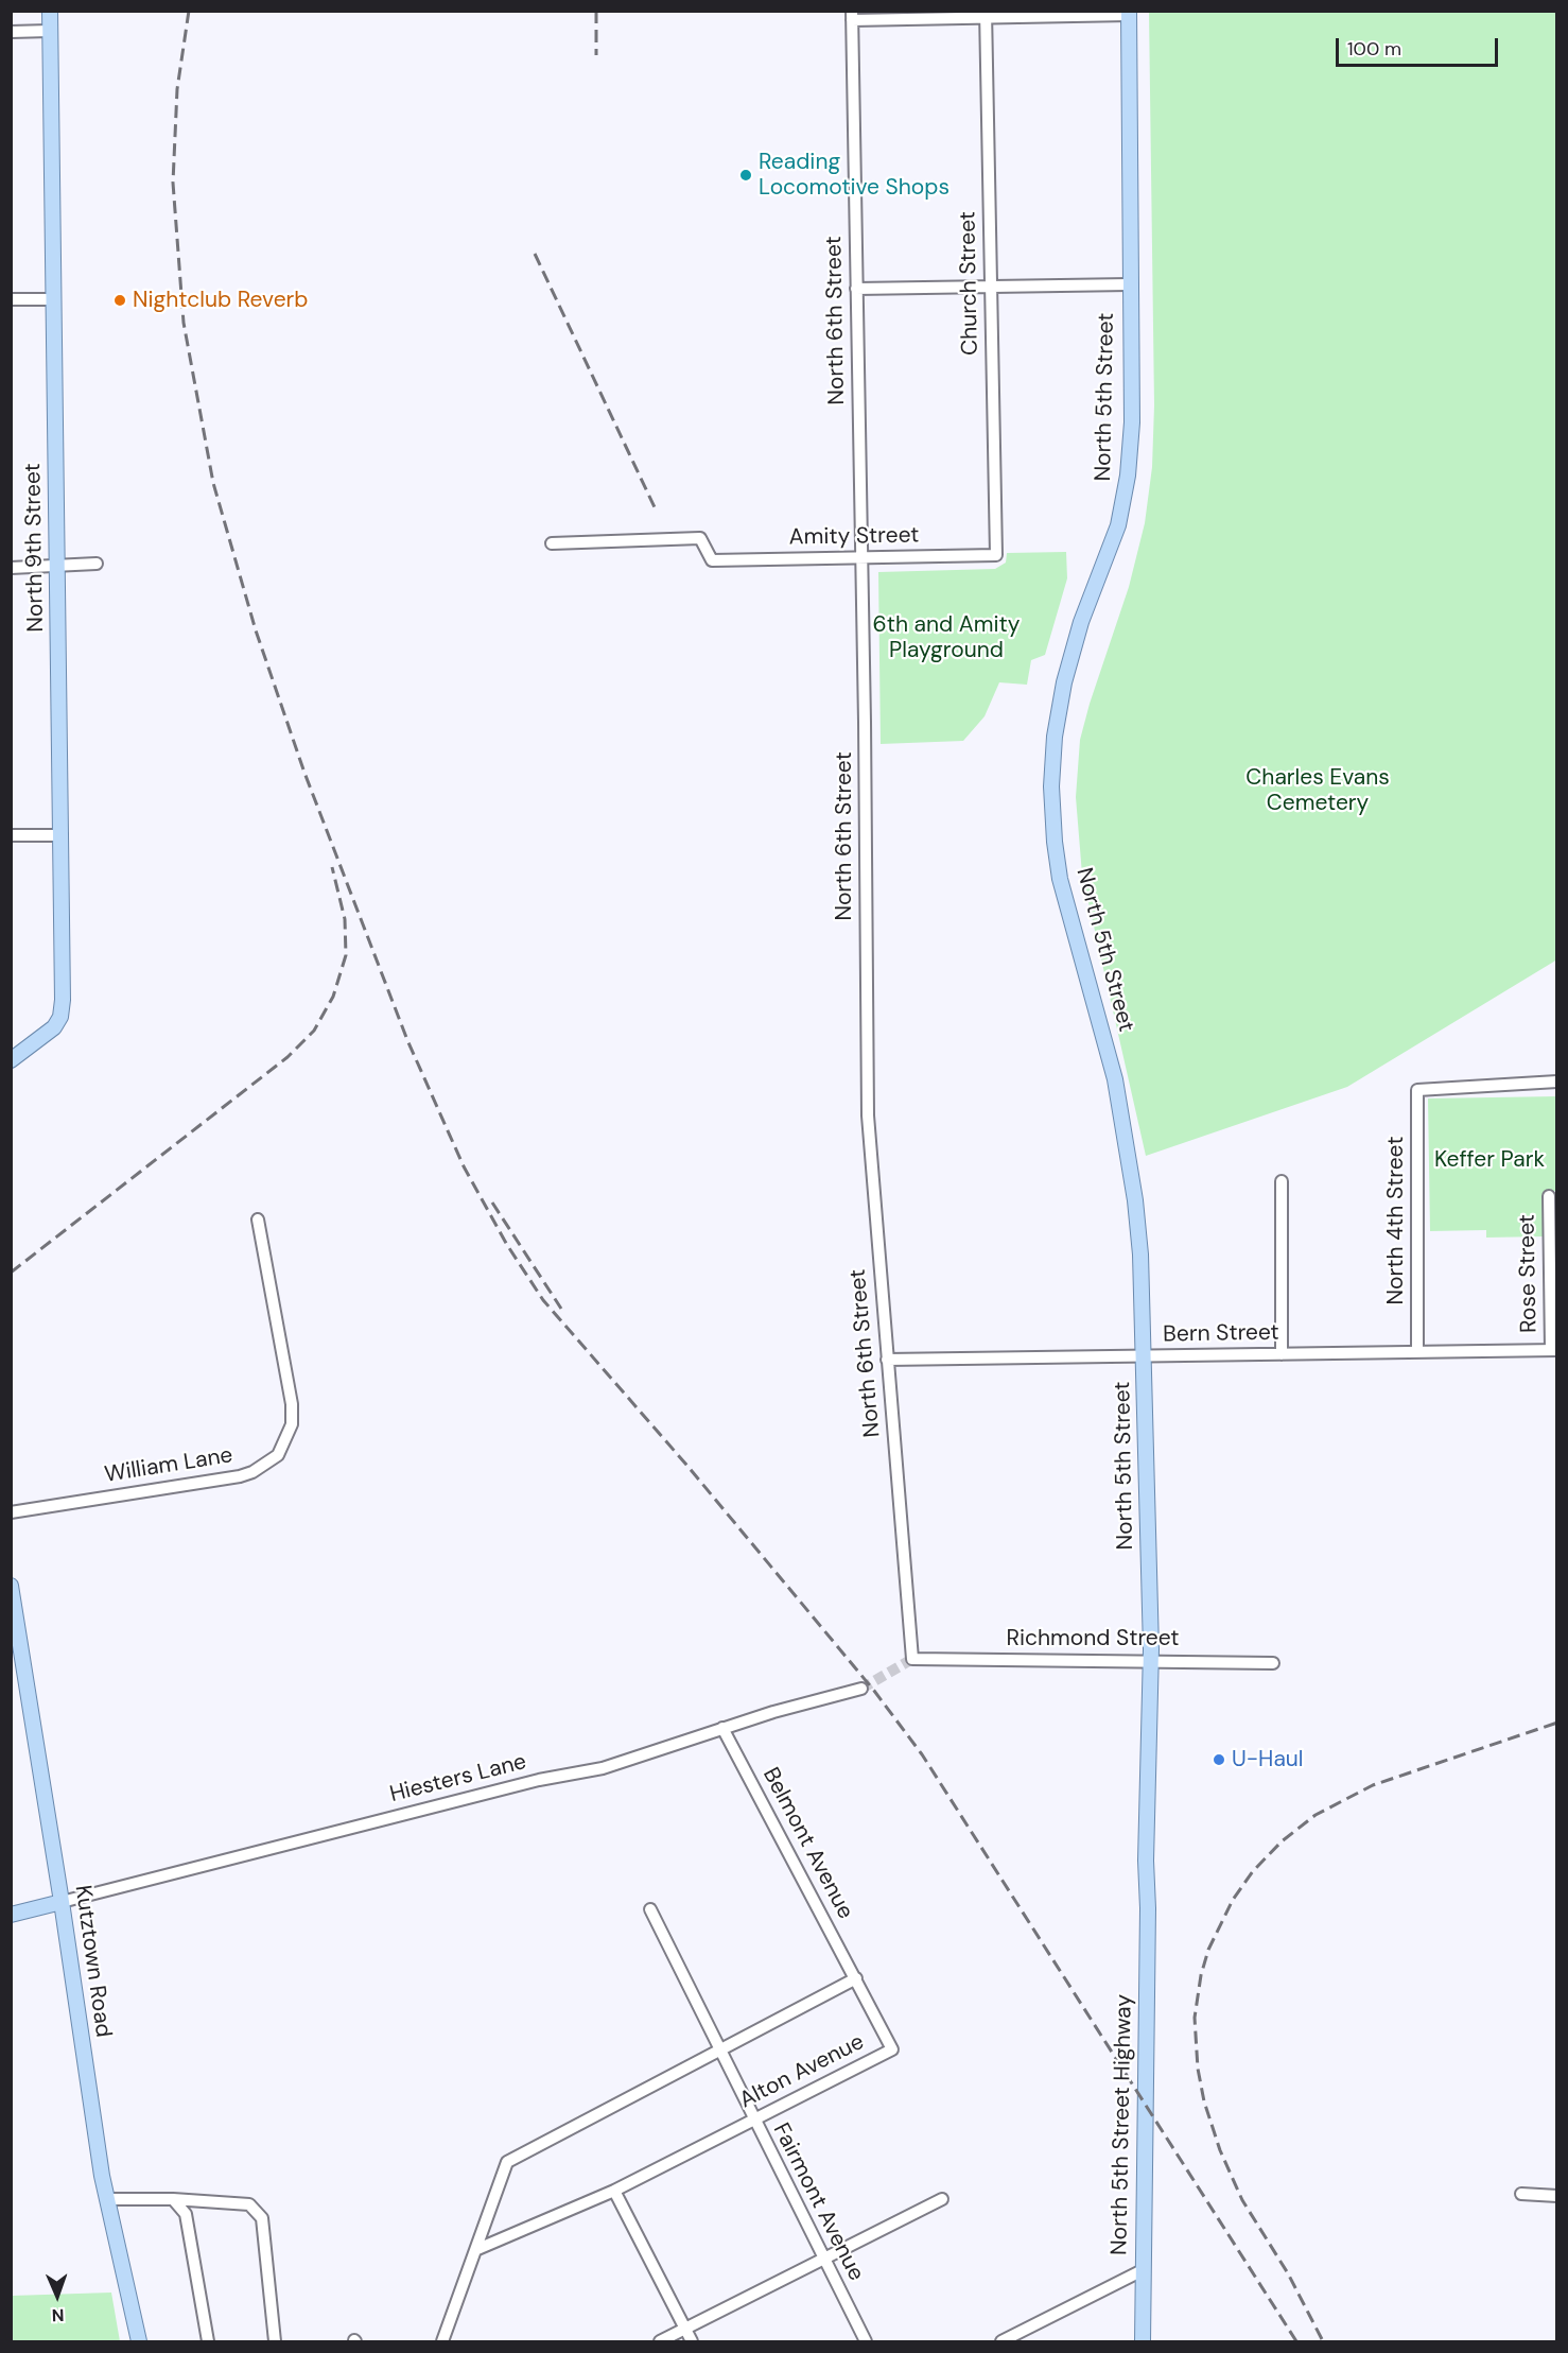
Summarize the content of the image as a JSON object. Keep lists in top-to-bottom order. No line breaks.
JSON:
{"streets":{"main road":["North 5th Street","North 9th Street","Kutztown Road","North 5th Street Highway"],"street":["Church Street","North 6th Street","Amity Street","North 4th Street","Rose Street","Bern Street","William Lane","Richmond Street","Hiesters Lane","Belmont Avenue","Alton Avenue","Fairmont Avenue"]},"crossings":[["Church Street","Amity Street"],["North 6th Street","Amity Street"],["North 6th Street","Bern Street"],["North 6th Street","Richmond Street"],["North 5th Street","Bern Street"],["North 5th Street","Richmond Street"],["North 5th Street","North 5th Street Highway"],["North 4th Street","Bern Street"],["Rose Street","Bern Street"],["Hiesters Lane","Belmont Avenue"],["Hiesters Lane","Kutztown Road"],["Belmont Avenue","Alton Avenue"],["Alton Avenue","Fairmont Avenue"]],"parks":["6th and Amity Playground","Charles Evans Cemetery","Keffer Park"],"places":["Reading Locomotive Shops","Nightclub Reverb","U-Haul"],"scale_bar":"100 m","north":"bottom"}
